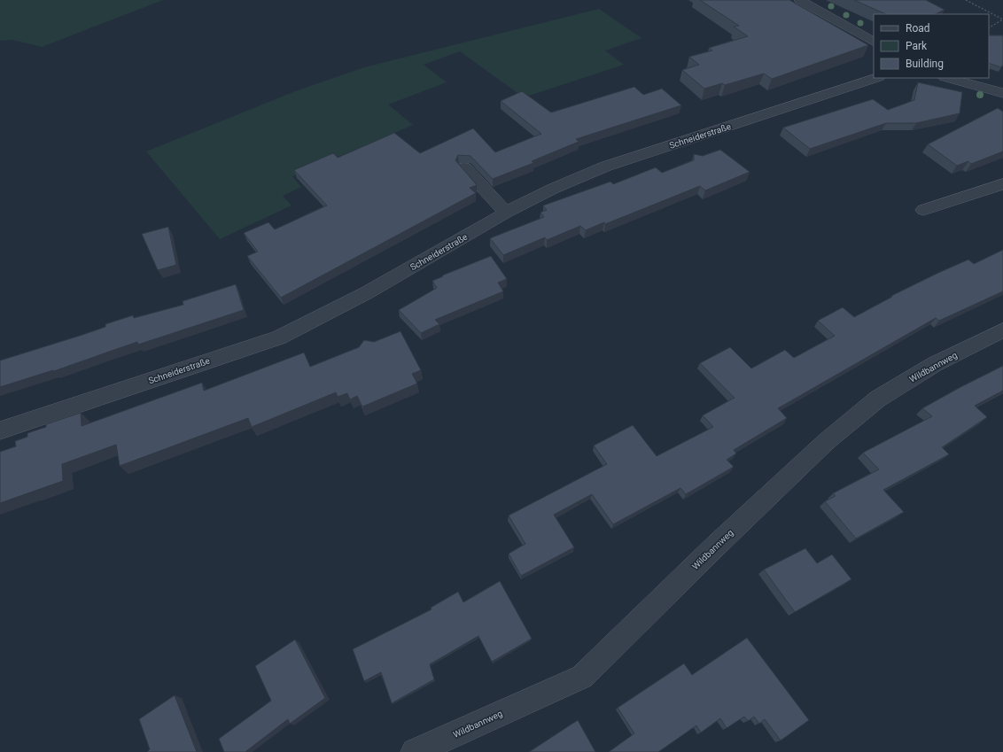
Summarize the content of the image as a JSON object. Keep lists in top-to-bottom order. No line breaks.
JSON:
{"streets":{"street":["Schneiderstraße","Wildbannweg"]},"legend":["Road","Park","Building"]}
